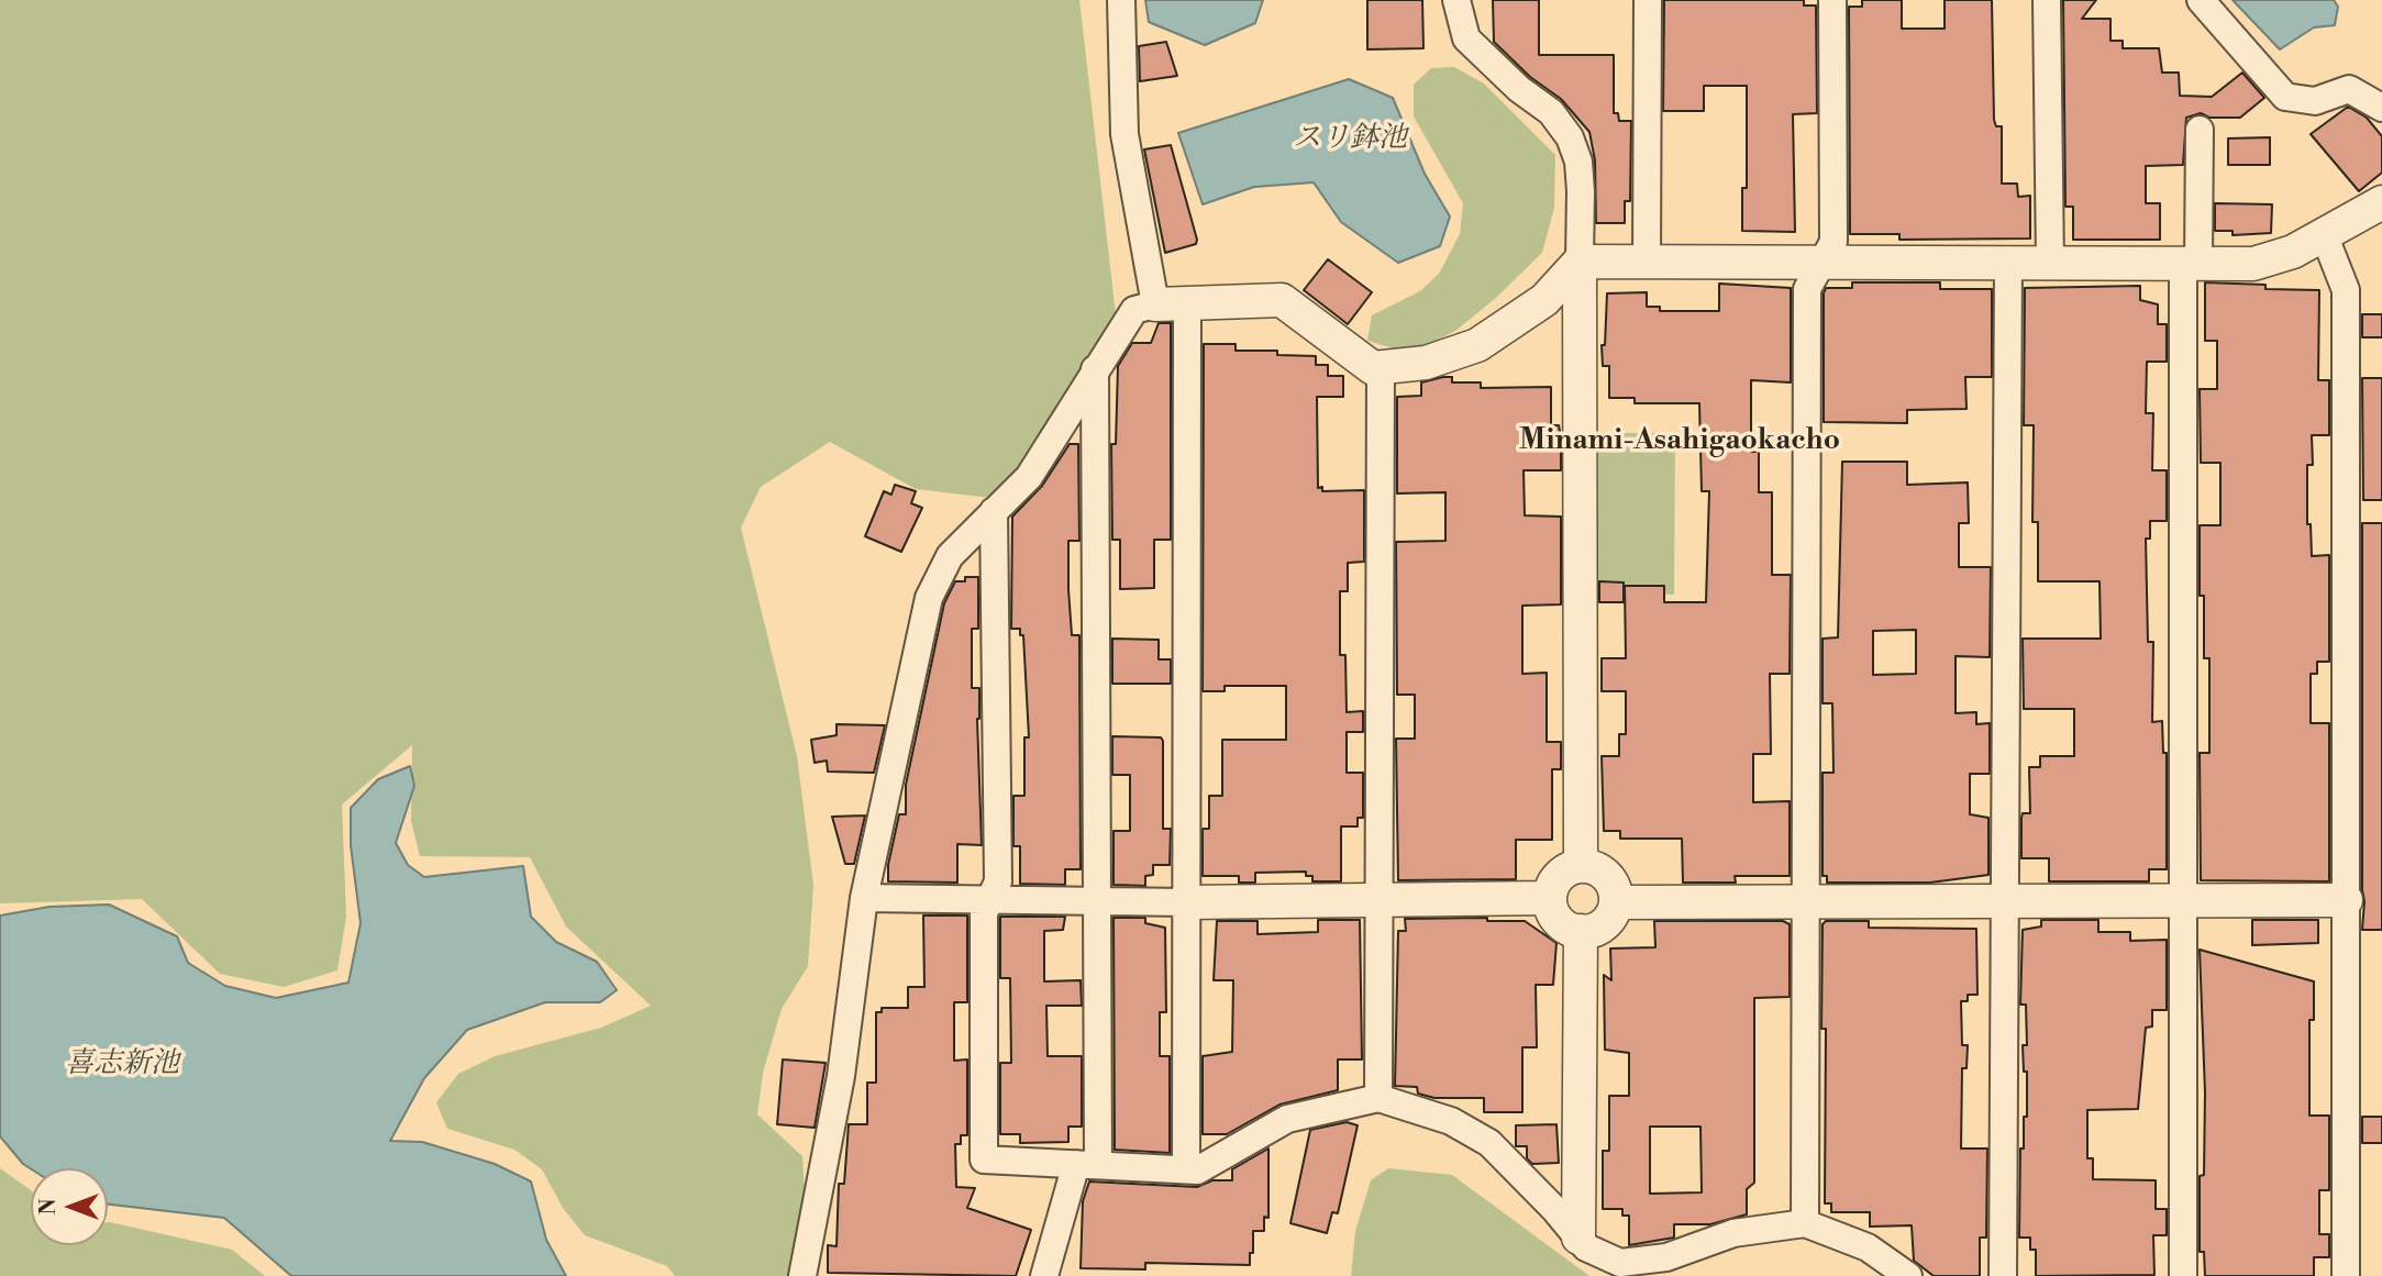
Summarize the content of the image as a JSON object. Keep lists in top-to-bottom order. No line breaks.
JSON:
{"districts":["Minami-Asahigaokacho"],"water":["スリ鉢池","喜志新池"],"north":"left"}
